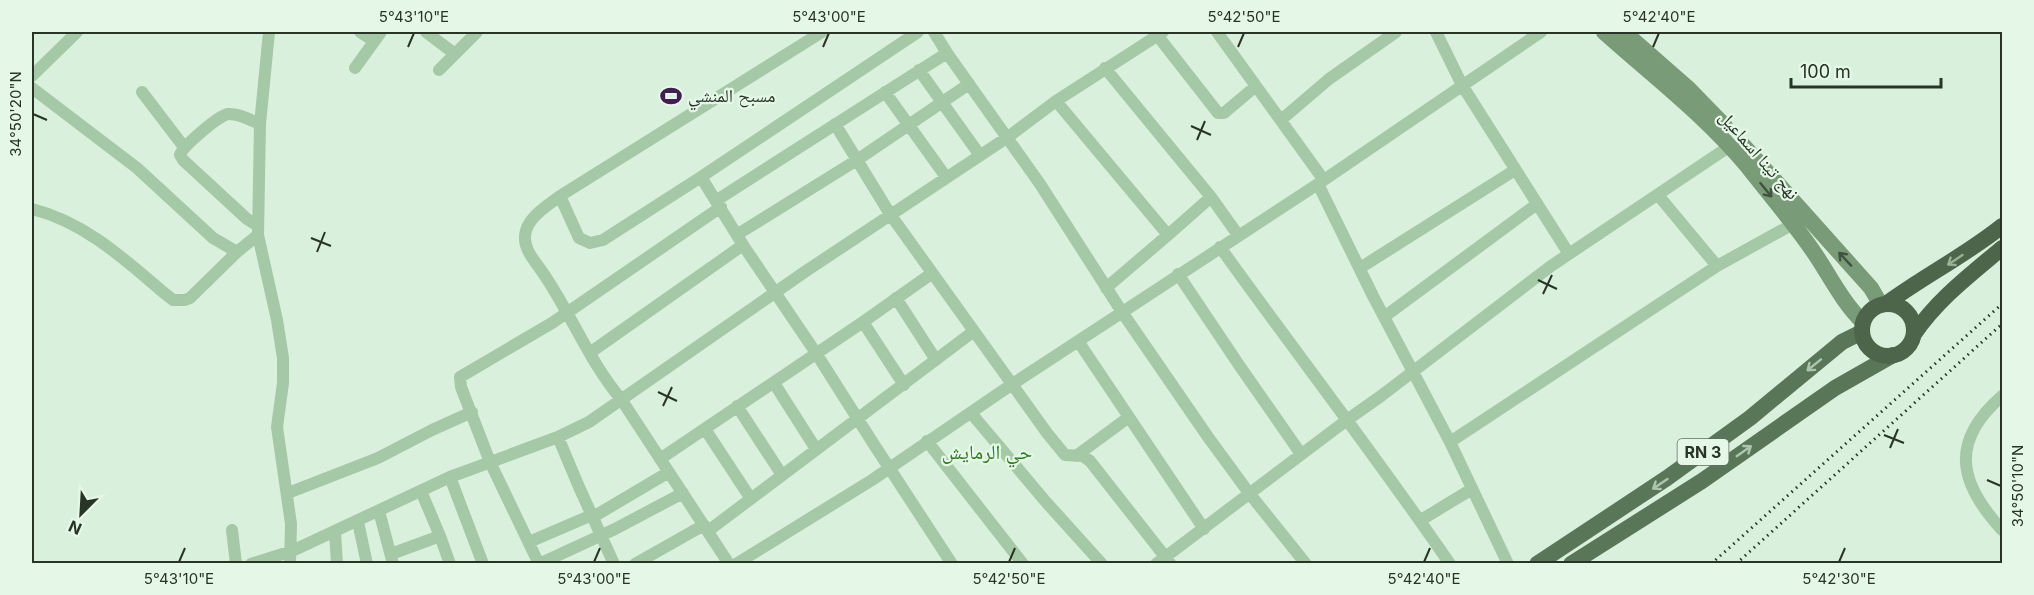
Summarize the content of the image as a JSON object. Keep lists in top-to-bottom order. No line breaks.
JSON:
{"streets":{"main road":["نهج تينا اسماعيل","RN 3"]},"crossings":[["نهج تينا اسماعيل","RN 3"]],"districts":["حي الرمايش"],"places":{"sports":["مسبح المنشي"]},"scale_bar":"100 m","north":"bottom left","coordinates":["5°43'10\"E","5°43'00\"E","5°42'50\"E","5°42'40\"E","34°50'20\"N","34°50'10\"N","5°42'30\"E"]}
